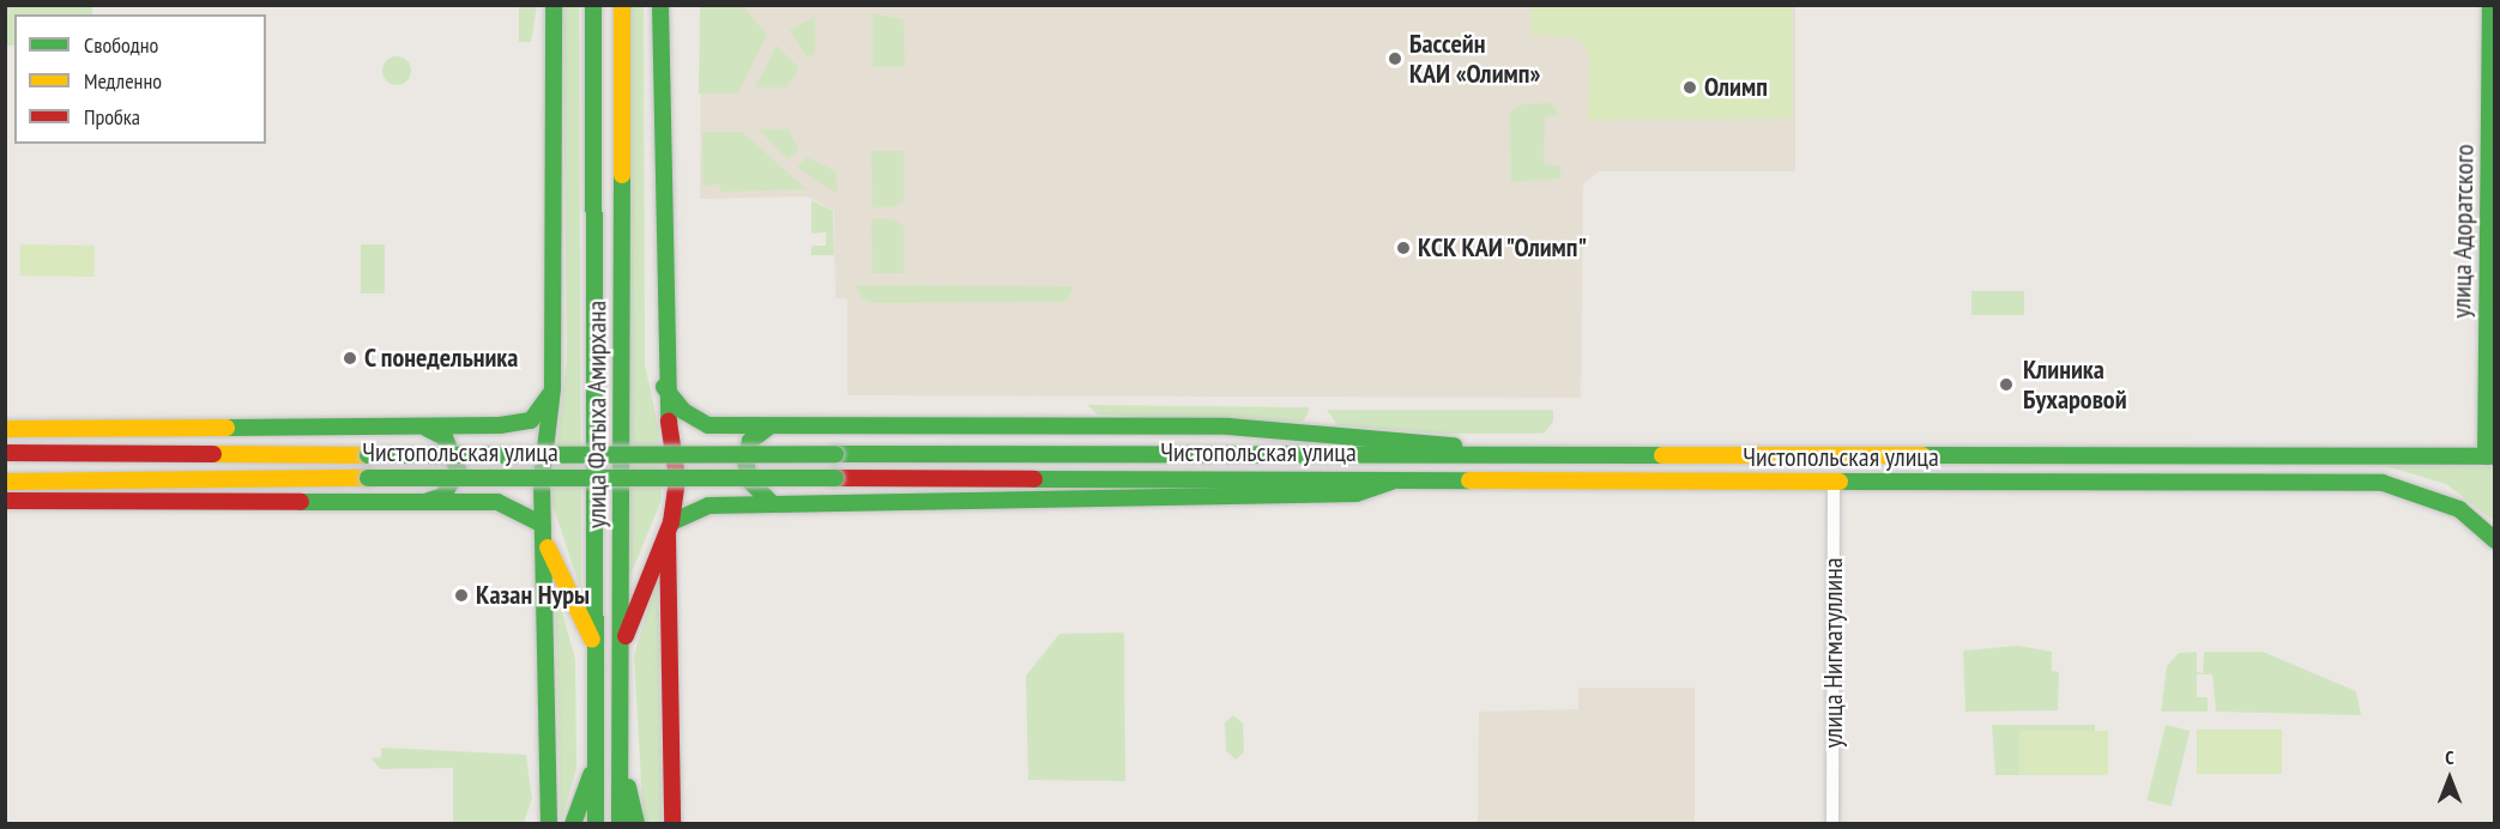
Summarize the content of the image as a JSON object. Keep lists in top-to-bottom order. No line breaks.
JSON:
{"streets":{"main road":["улица Адоратского","улица Фатыха Амирхана","Чистопольская улица"],"street":["улица Нигматуллина"]},"crossings":[["улица Адоратского","Чистопольская улица"],["Чистопольская улица","улица Нигматуллина"]],"places":["Бассейн КАИ «Олимп»","Олимп","КСК КАИ \"Олимп\"","С понедельника","Клиника Бухаровой","Казан Нуры"],"legend":["Свободно","Медленно","Пробка"],"north":"top"}
